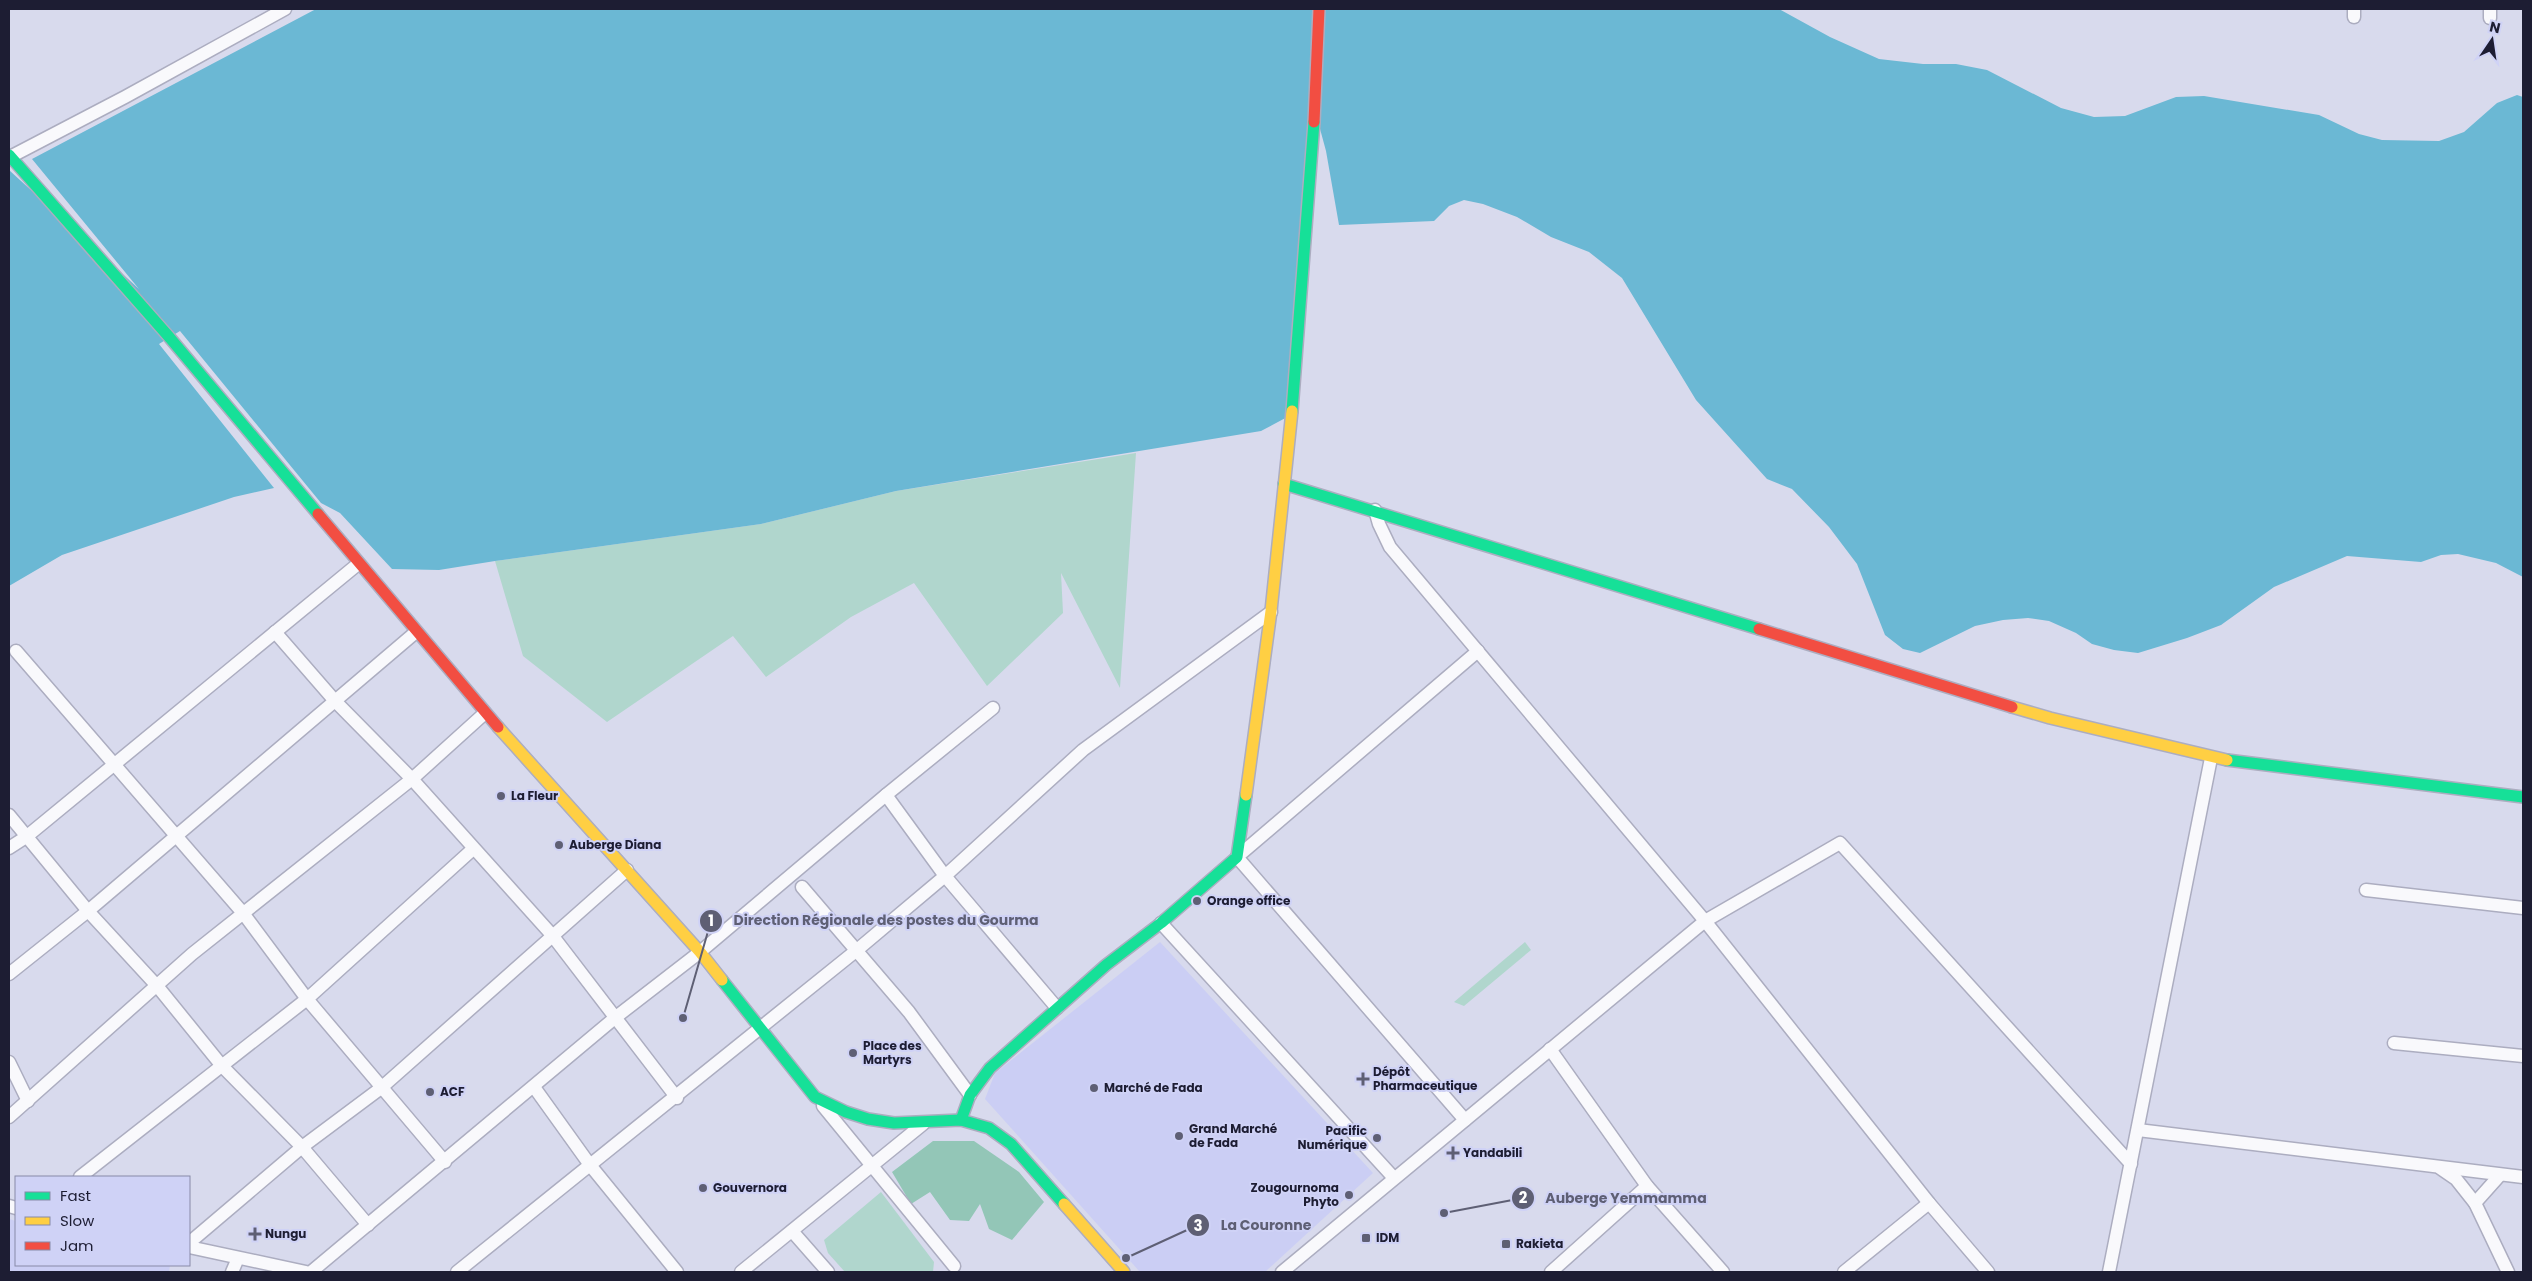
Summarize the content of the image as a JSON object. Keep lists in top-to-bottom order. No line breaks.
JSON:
{"places":{"other":["La Fleur","Auberge Diana","Orange office","Direction Régionale des postes du Gourma","Place des Martyrs","Marché de Fada","ACF","Grand Marché de Fada","Pacific Numérique","Gouvernora","Zougournoma Phyto","Auberge Yemmamma","La Couronne"],"health":["Dépôt Pharmaceutique","Yandabili","Nungu"],"transit":["IDM","Rakieta"]},"legend":["Fast","Slow","Jam"],"north":"top"}
